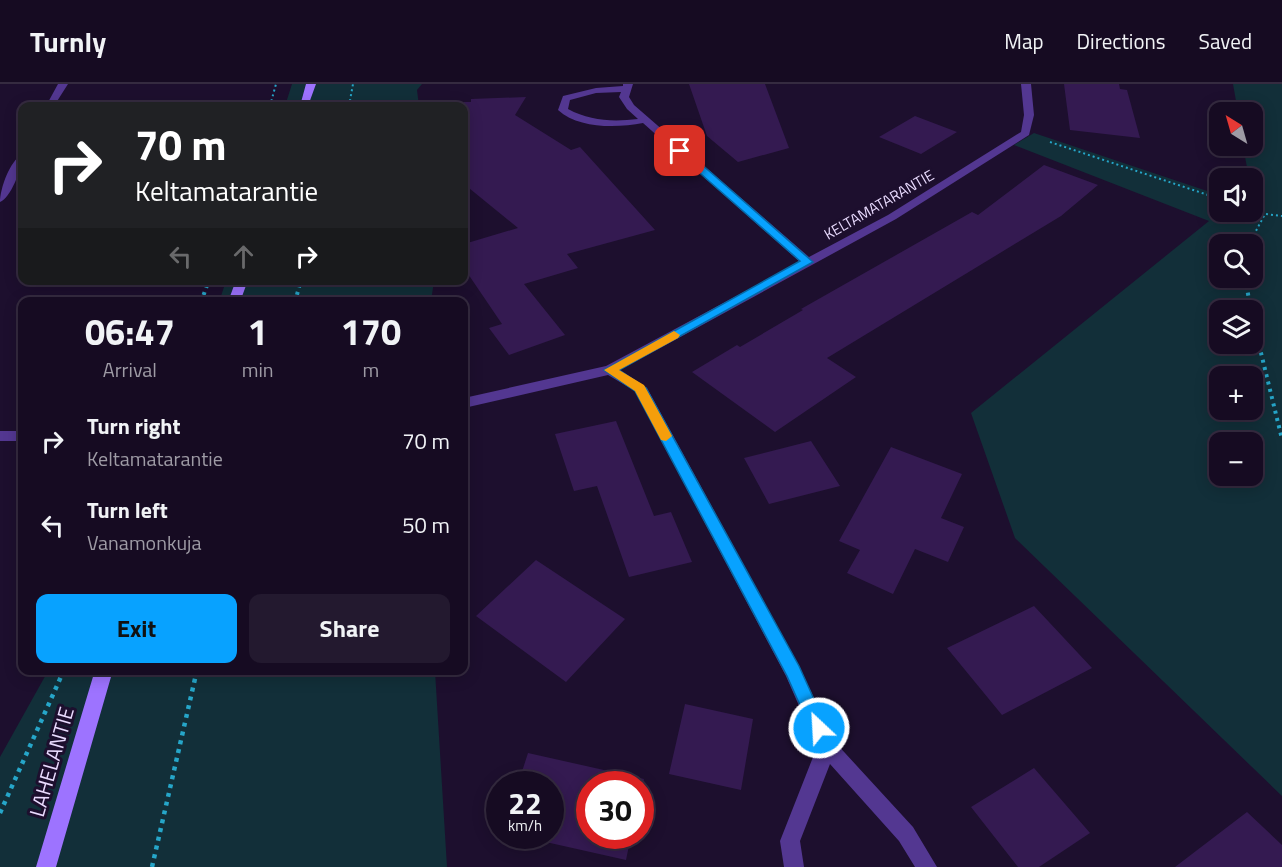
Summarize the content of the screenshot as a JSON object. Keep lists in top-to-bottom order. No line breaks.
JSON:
{"streets":{"main road":["LAHELANTIE"],"street":["KELTAMATARANTIE"]},"north":"top left","page":{"header":"Turnly","nav":["Map","Directions","Saved"],"map_buttons":["+","−"],"turn":["70 m","Keltamatarantie"],"eta":["06:47","Arrival","1","min","170","m"],"list":[{"name":"Turn right","note":"Keltamatarantie","value":"70 m"},{"name":"Turn left","note":"Vanamonkuja","value":"50 m"}],"buttons":["Exit","Share"],"speed":"22 km/h","limit":"30"}}
